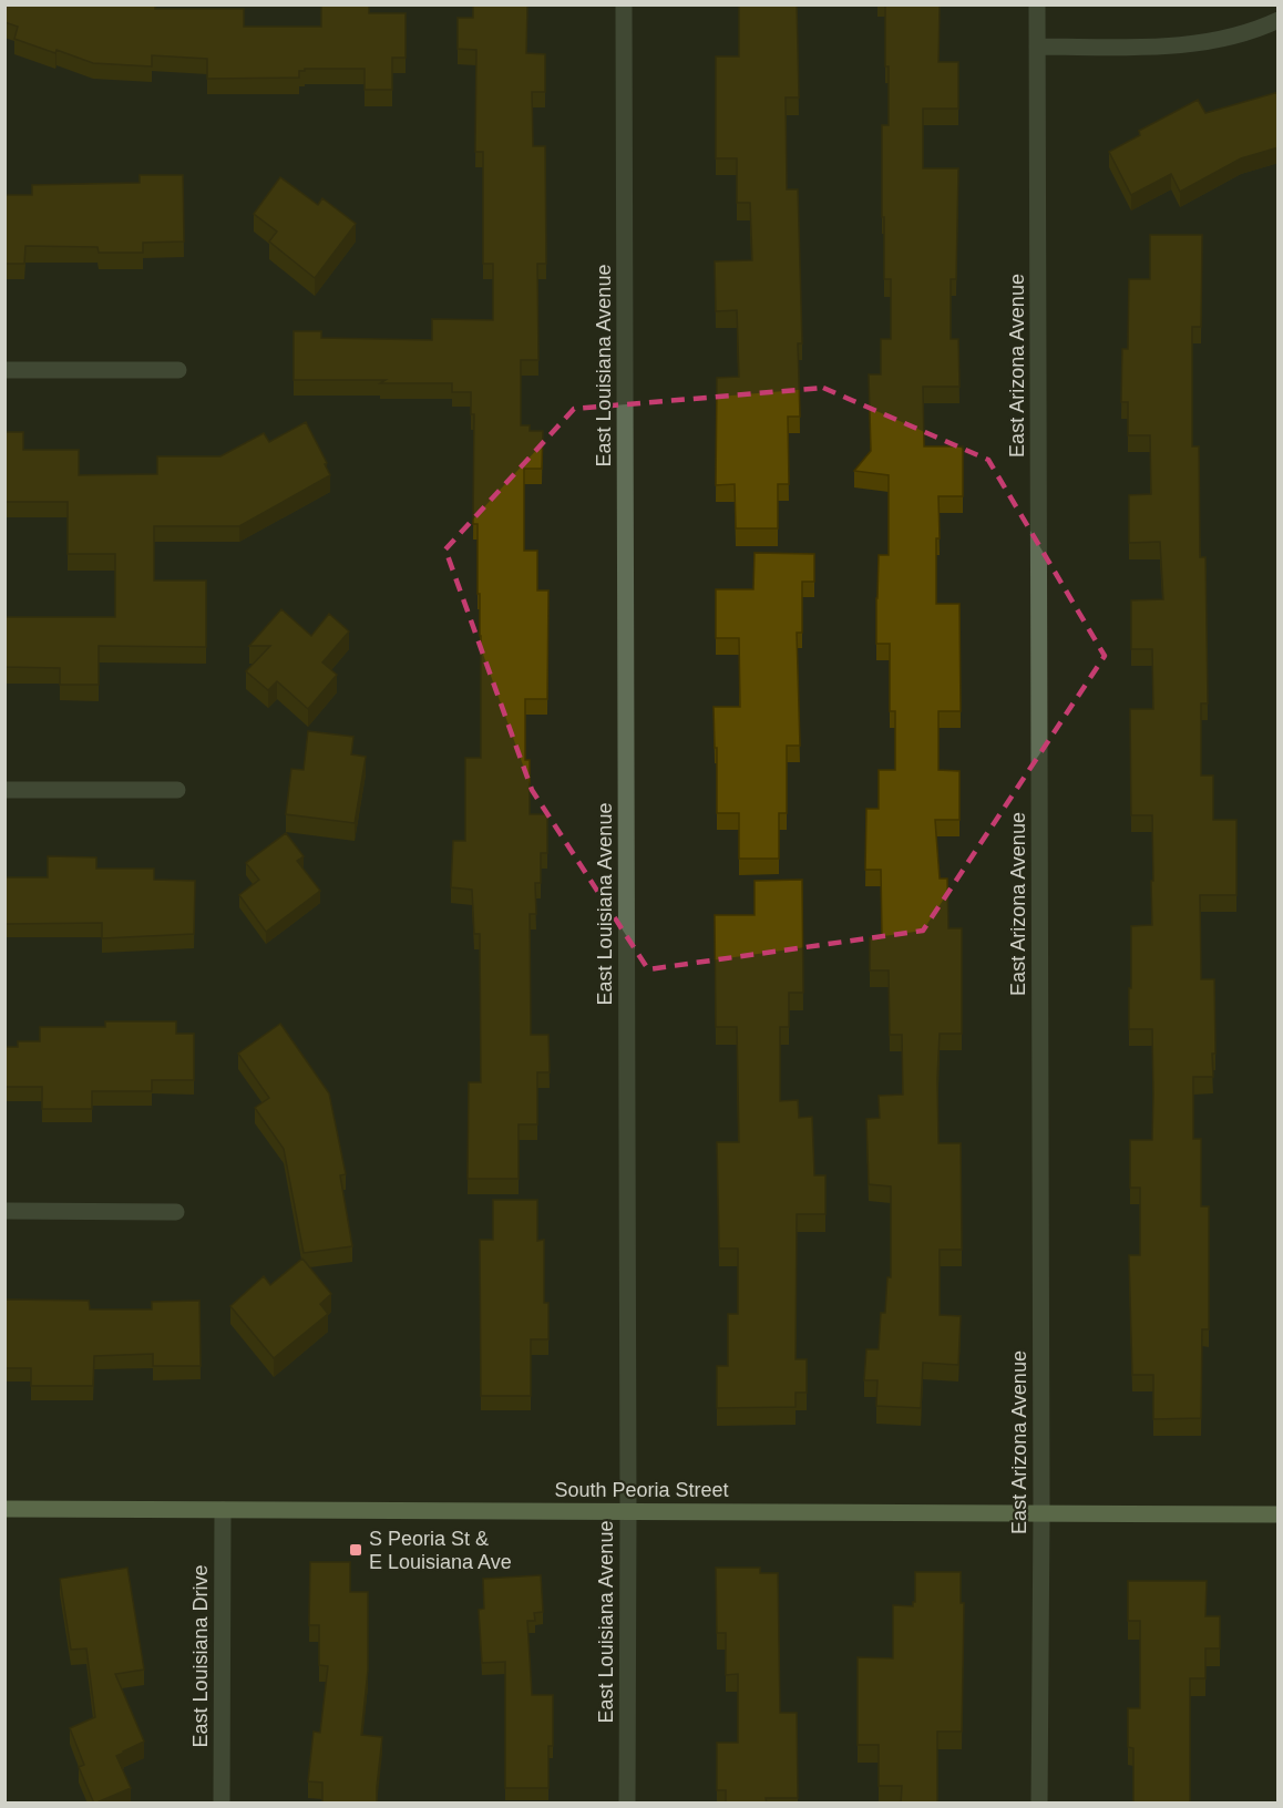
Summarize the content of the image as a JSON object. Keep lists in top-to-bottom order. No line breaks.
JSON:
{"streets":{"main road":["South Peoria Street"],"street":["East Louisiana Avenue","East Arizona Avenue","East Louisiana Drive"]},"crossings":[["East Louisiana Avenue","South Peoria Street"],["East Arizona Avenue","South Peoria Street"],["South Peoria Street","East Louisiana Drive"]],"places":{"transit":["S Peoria St & E Louisiana Ave"]}}
